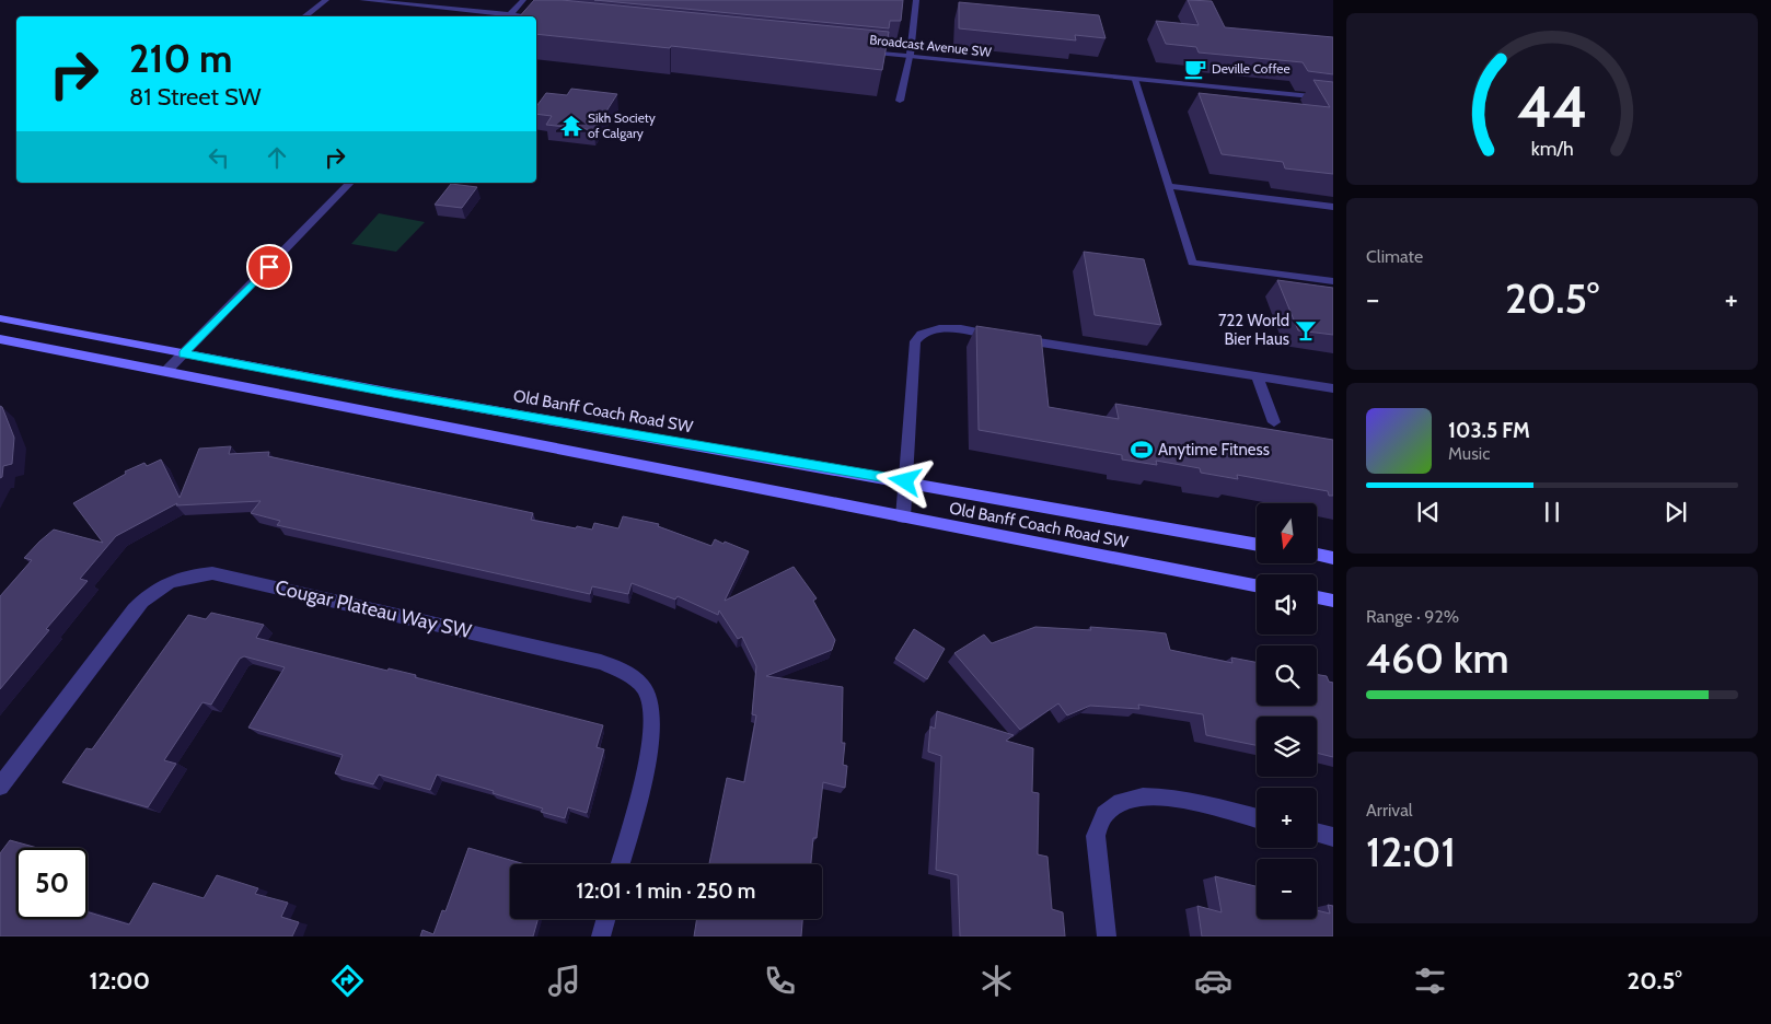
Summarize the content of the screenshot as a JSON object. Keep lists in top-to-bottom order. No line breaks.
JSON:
{"streets":{"main road":["Old Banff Coach Road SW"],"street":["Broadcast Avenue SW","Cougar Plateau Way SW"]},"places":{"cafe":["Deville Coffee"],"temple":["Sikh Society of Calgary"],"bar":["722 World Bier Haus"],"sports":["Anytime Fitness"]},"north":"bottom","page":{"turn":["210 m","81 Street SW"],"tile":["Climate",["Range · 92%","460 km"],["Arrival","12:01"]],"heat":["−","20.5°","+"],"song":["103.5 FM","Music"],"map_buttons":["+","−"],"limit":"50","trip":"12:01 · 1 min · 250 m","tabs":["12:00","20.5°"],"gauge":["44","km/h"]}}
